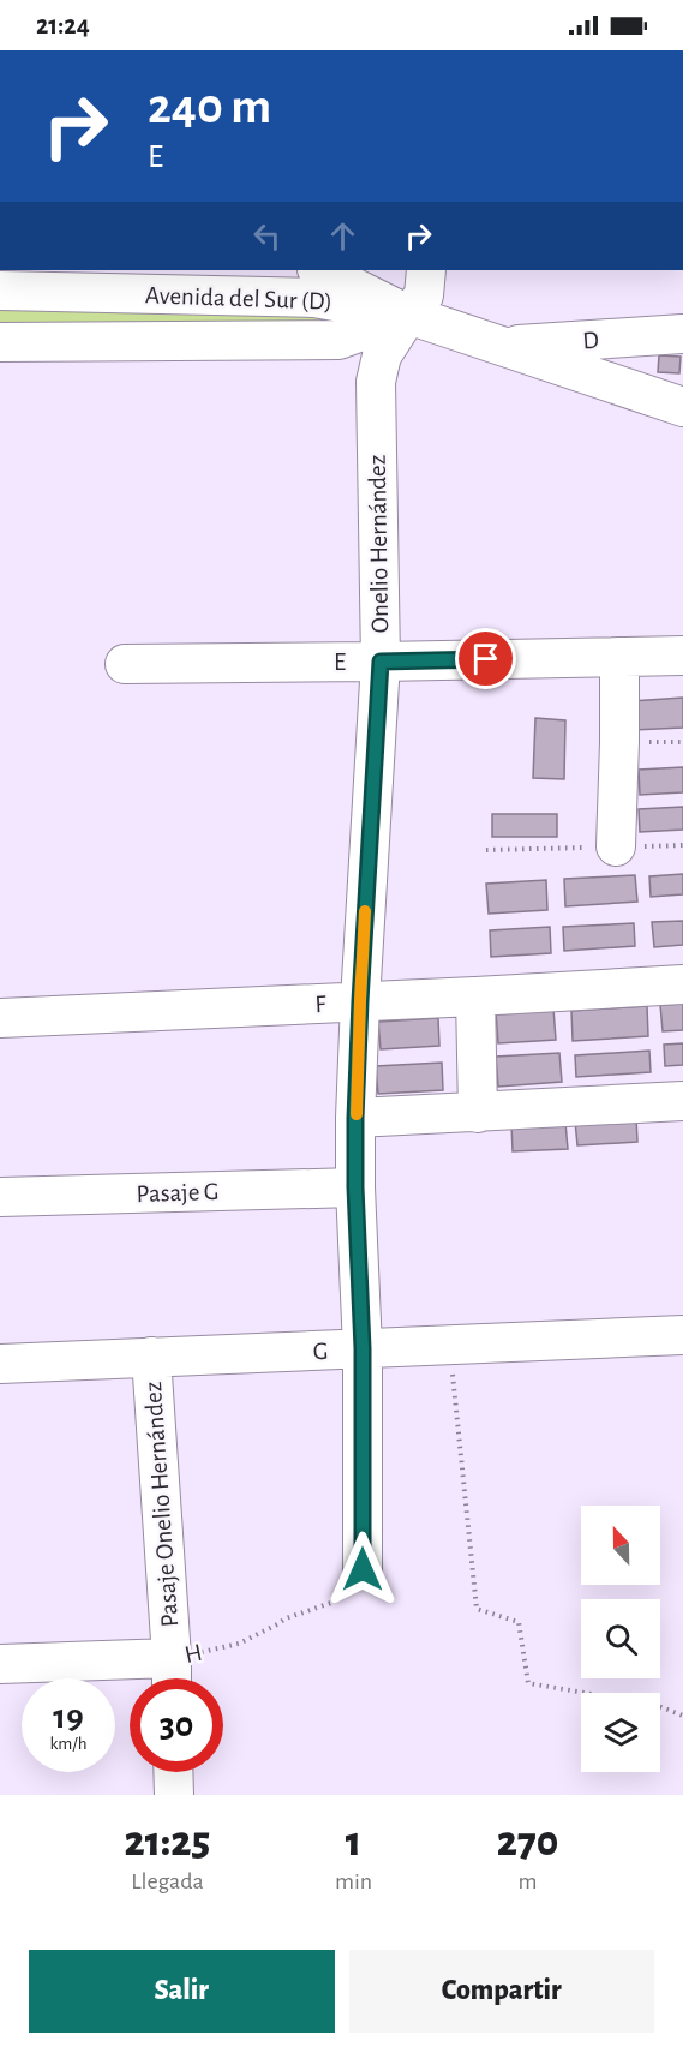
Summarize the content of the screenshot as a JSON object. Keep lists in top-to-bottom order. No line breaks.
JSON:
{"streets":{"street":["Avenida del Sur (D)","D","Onelio Hernández","E","F","Pasaje G","G","Pasaje Onelio Hernández","H"]},"crossings":[["Avenida del Sur (D)","Onelio Hernández"],["Onelio Hernández","E"],["Onelio Hernández","F"],["Onelio Hernández","Pasaje G"],["Onelio Hernández","G"],["Onelio Hernández","H"],["G","Pasaje Onelio Hernández"],["Pasaje Onelio Hernández","H"]],"north":"top","page":{"status":"21:24","turn":["240 m","E"],"speed":"19 km/h","limit":"30","eta":["21:25","Llegada","1","min","270","m"],"buttons":["Salir","Compartir"]}}
